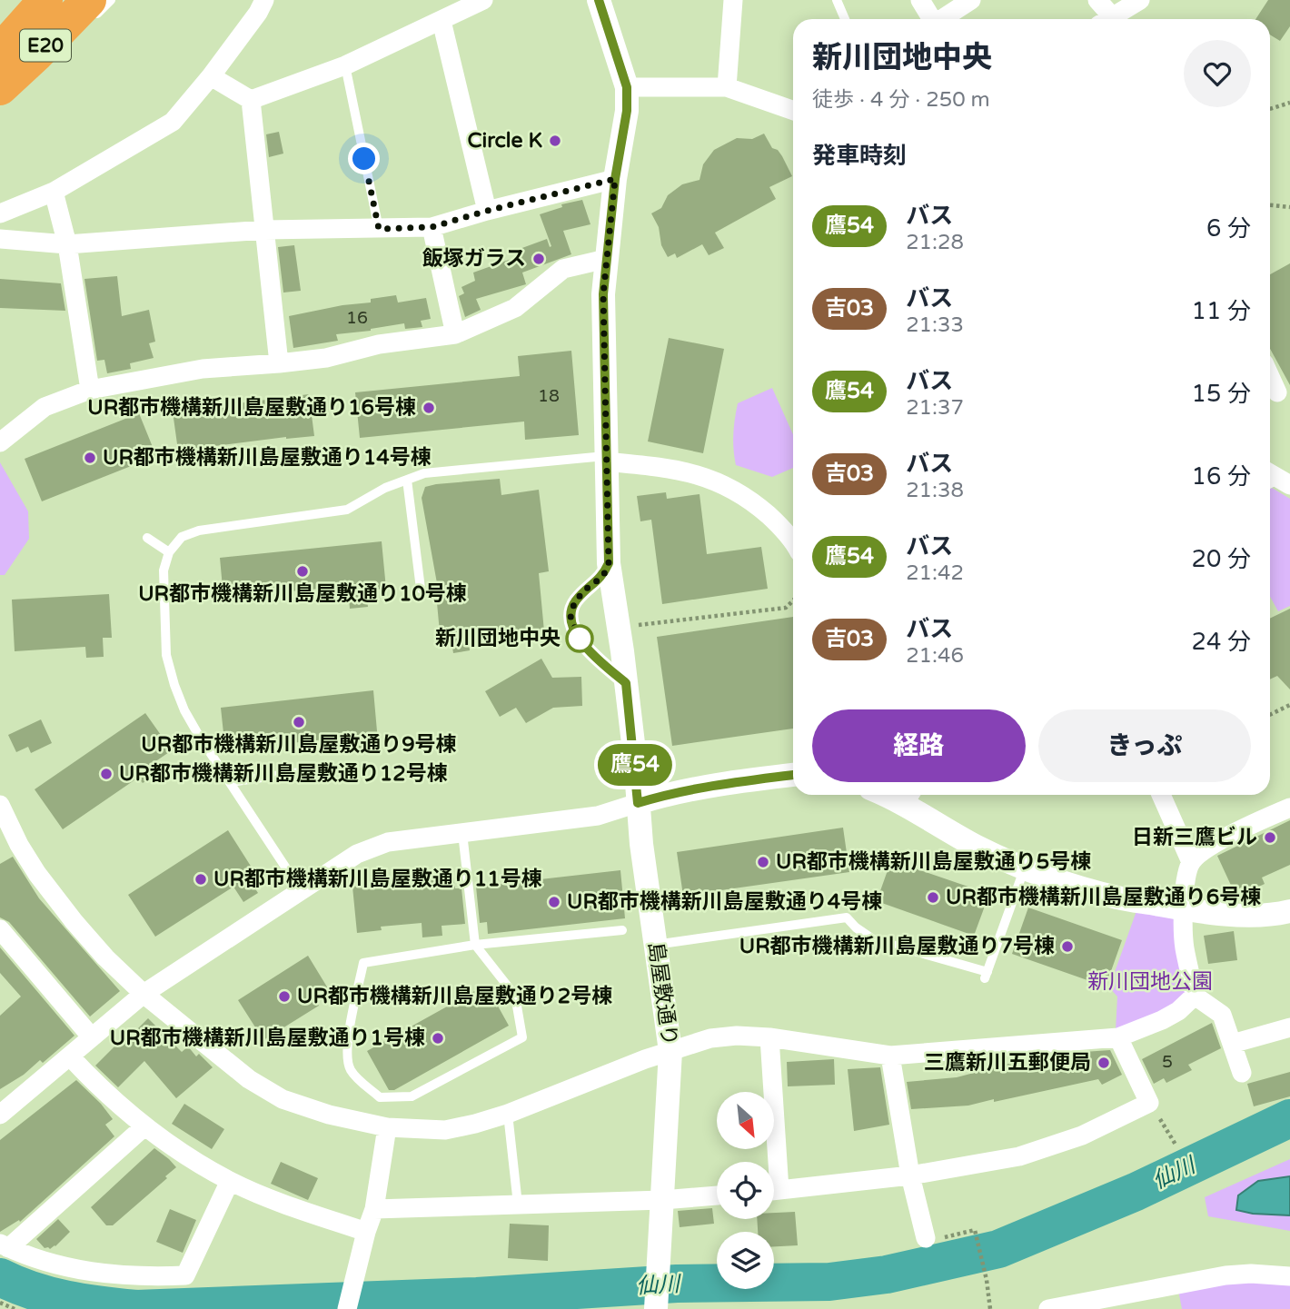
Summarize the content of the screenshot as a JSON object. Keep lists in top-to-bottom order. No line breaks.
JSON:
{"streets":{"highway":["E20"],"street":["島屋敷通り"]},"water":["仙川"],"parks":["新川団地公園"],"places":["Circle K","飯塚ガラス","UR都市機構新川島屋敷通り16号棟","UR都市機構新川島屋敷通り14号棟","UR都市機構新川島屋敷通り10号棟","新川団地中央","UR都市機構新川島屋敷通り9号棟","UR都市機構新川島屋敷通り12号棟","日新三鷹ビル","UR都市機構新川島屋敷通り5号棟","UR都市機構新川島屋敷通り11号棟","UR都市機構新川島屋敷通り6号棟","UR都市機構新川島屋敷通り4号棟","UR都市機構新川島屋敷通り7号棟","UR都市機構新川島屋敷通り2号棟","UR都市機構新川島屋敷通り1号棟","三鷹新川五郵便局"],"lines":["bus line 鷹54"],"house_numbers":["16","18","5"],"north":"bottom right","page":{"on_map":"鷹54","heading":[["新川団地中央","徒歩 · 4 分 · 250 m"],"発車時刻"],"list":[{"mark":"鷹54","name":"バス","note":"21:28","value":"6 分"},{"mark":"吉03","name":"バス","note":"21:33","value":"11 分"},{"mark":"鷹54","name":"バス","note":"21:37","value":"15 分"},{"mark":"吉03","name":"バス","note":"21:38","value":"16 分"},{"mark":"鷹54","name":"バス","note":"21:42","value":"20 分"},{"mark":"吉03","name":"バス","note":"21:46","value":"24 分"}],"buttons":["経路","きっぷ"]}}
